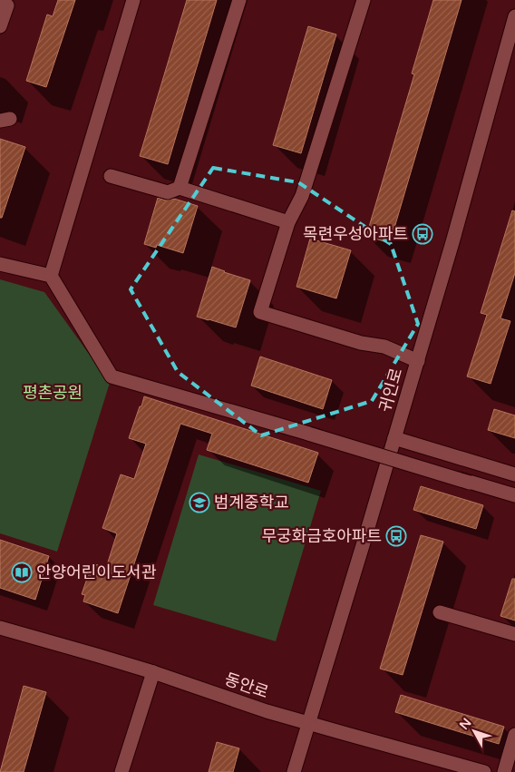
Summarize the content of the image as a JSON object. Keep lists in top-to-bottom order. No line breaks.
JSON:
{"streets":{"street":["귀인로","동안로"]},"crossings":[["귀인로","동안로"]],"parks":["평촌공원"],"places":{"bus stop":["목련우성아파트","무궁화금호아파트"],"school or university":["범계중학교"],"library":["안양어린이도서관"]},"north":"top left"}
